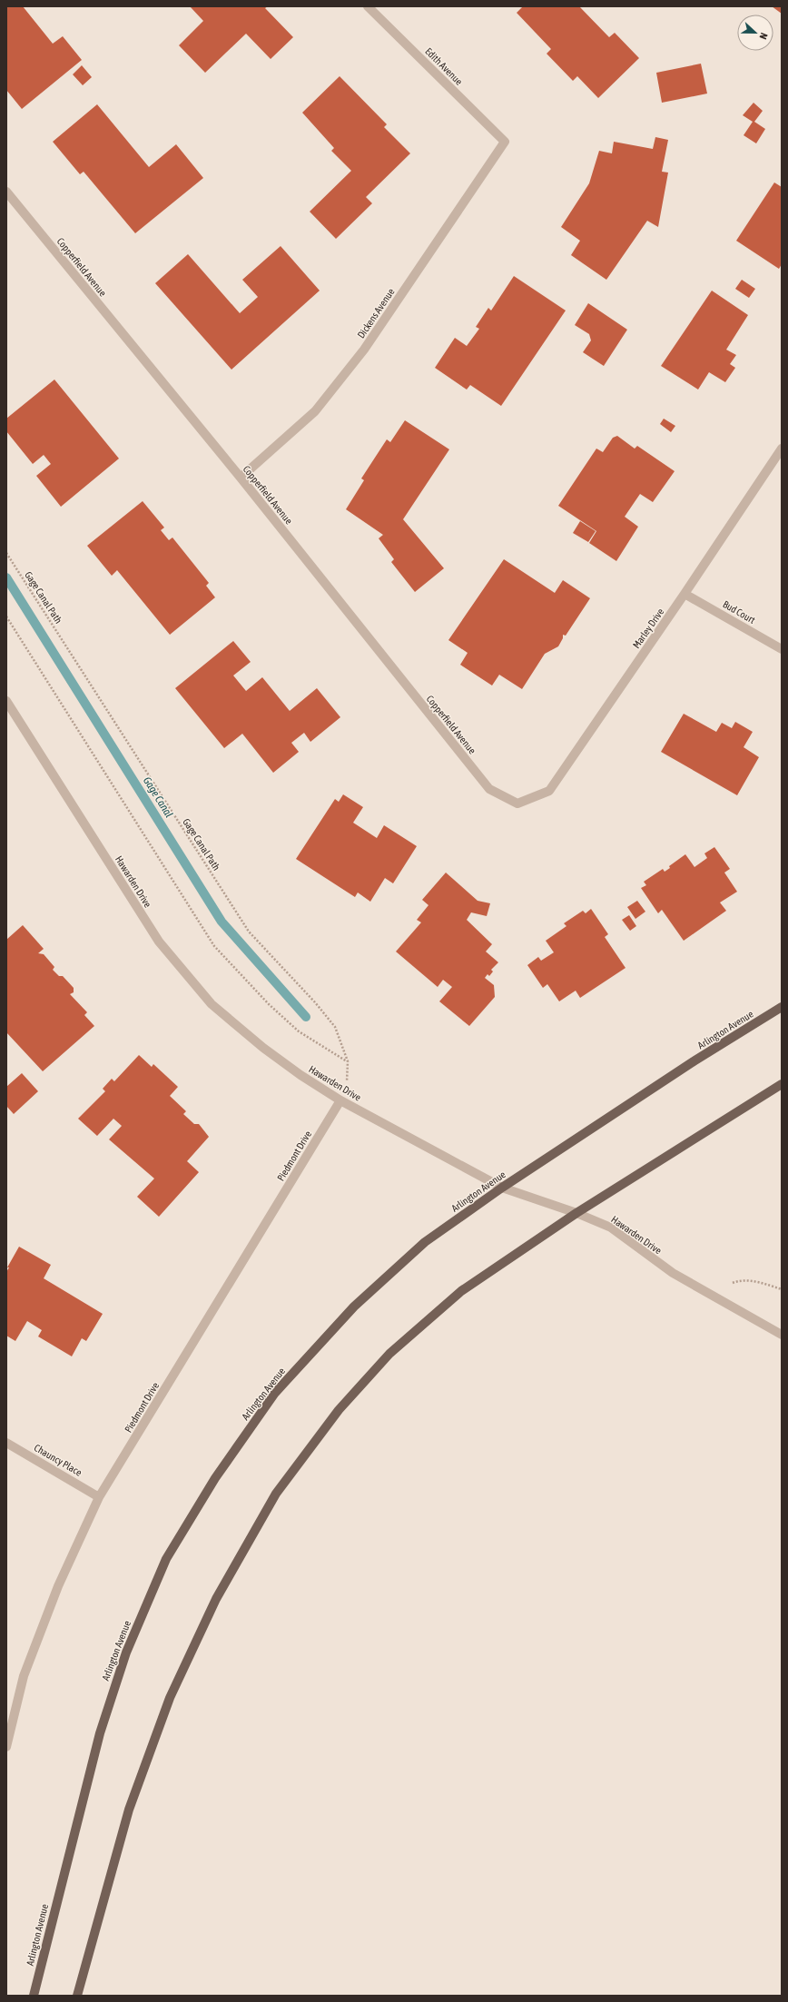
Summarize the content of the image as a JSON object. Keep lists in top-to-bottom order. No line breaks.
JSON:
{"streets":{"main road":["Arlington Avenue"],"street":["Edith Avenue","Copperfield Avenue","Dickens Avenue","Bud Court","Marley Drive","Hawarden Drive","Piedmont Drive","Chauncy Place"],"path":["Gage Canal Path"]},"crossings":[["Edith Avenue","Dickens Avenue"],["Copperfield Avenue","Dickens Avenue"],["Copperfield Avenue","Marley Drive"],["Gage Canal Path","Hawarden Drive"],["Gage Canal Path","Piedmont Drive"],["Bud Court","Marley Drive"],["Hawarden Drive","Arlington Avenue"],["Hawarden Drive","Piedmont Drive"],["Piedmont Drive","Chauncy Place"]],"water":["Gage Canal"],"north":"right"}
